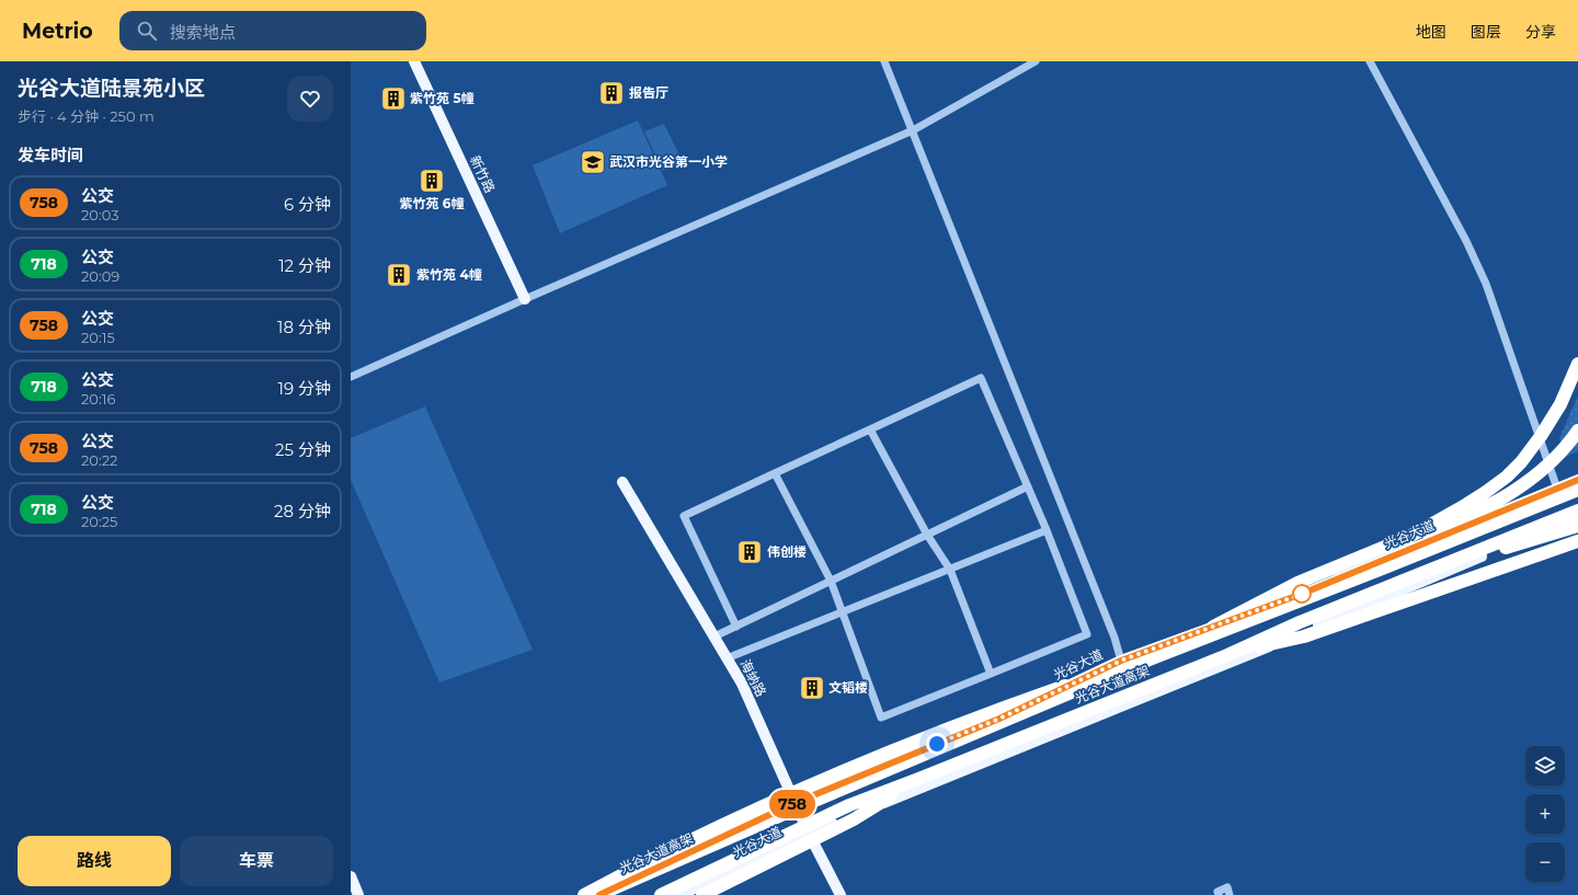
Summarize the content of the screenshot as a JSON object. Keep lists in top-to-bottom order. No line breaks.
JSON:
{"streets":{"highway":["光谷大道高架"],"main road":["新竹路","光谷大道","海纳路"]},"crossings":[["光谷大道","海纳路"],["光谷大道","光谷大道高架"]],"places":{"building":["报告厅","紫竹苑 5幢","紫竹苑 6幢","紫竹苑 4幢","伟创楼","文韬楼"],"school or university":["武汉市光谷第一小学"]},"lines":["bus line 758"],"page":{"header":"Metrio","search":"搜索地点","nav":["地图","图层","分享"],"heading":[["光谷大道陆景苑小区","步行 · 4 分钟 · 250 m"],"发车时间"],"on_map":"758","list":[{"mark":"758","name":"公交","note":"20:03","value":"6 分钟"},{"mark":"718","name":"公交","note":"20:09","value":"12 分钟"},{"mark":"758","name":"公交","note":"20:15","value":"18 分钟"},{"mark":"718","name":"公交","note":"20:16","value":"19 分钟"},{"mark":"758","name":"公交","note":"20:22","value":"25 分钟"},{"mark":"718","name":"公交","note":"20:25","value":"28 分钟"}],"map_buttons":["+","−"],"buttons":["路线","车票"]}}
